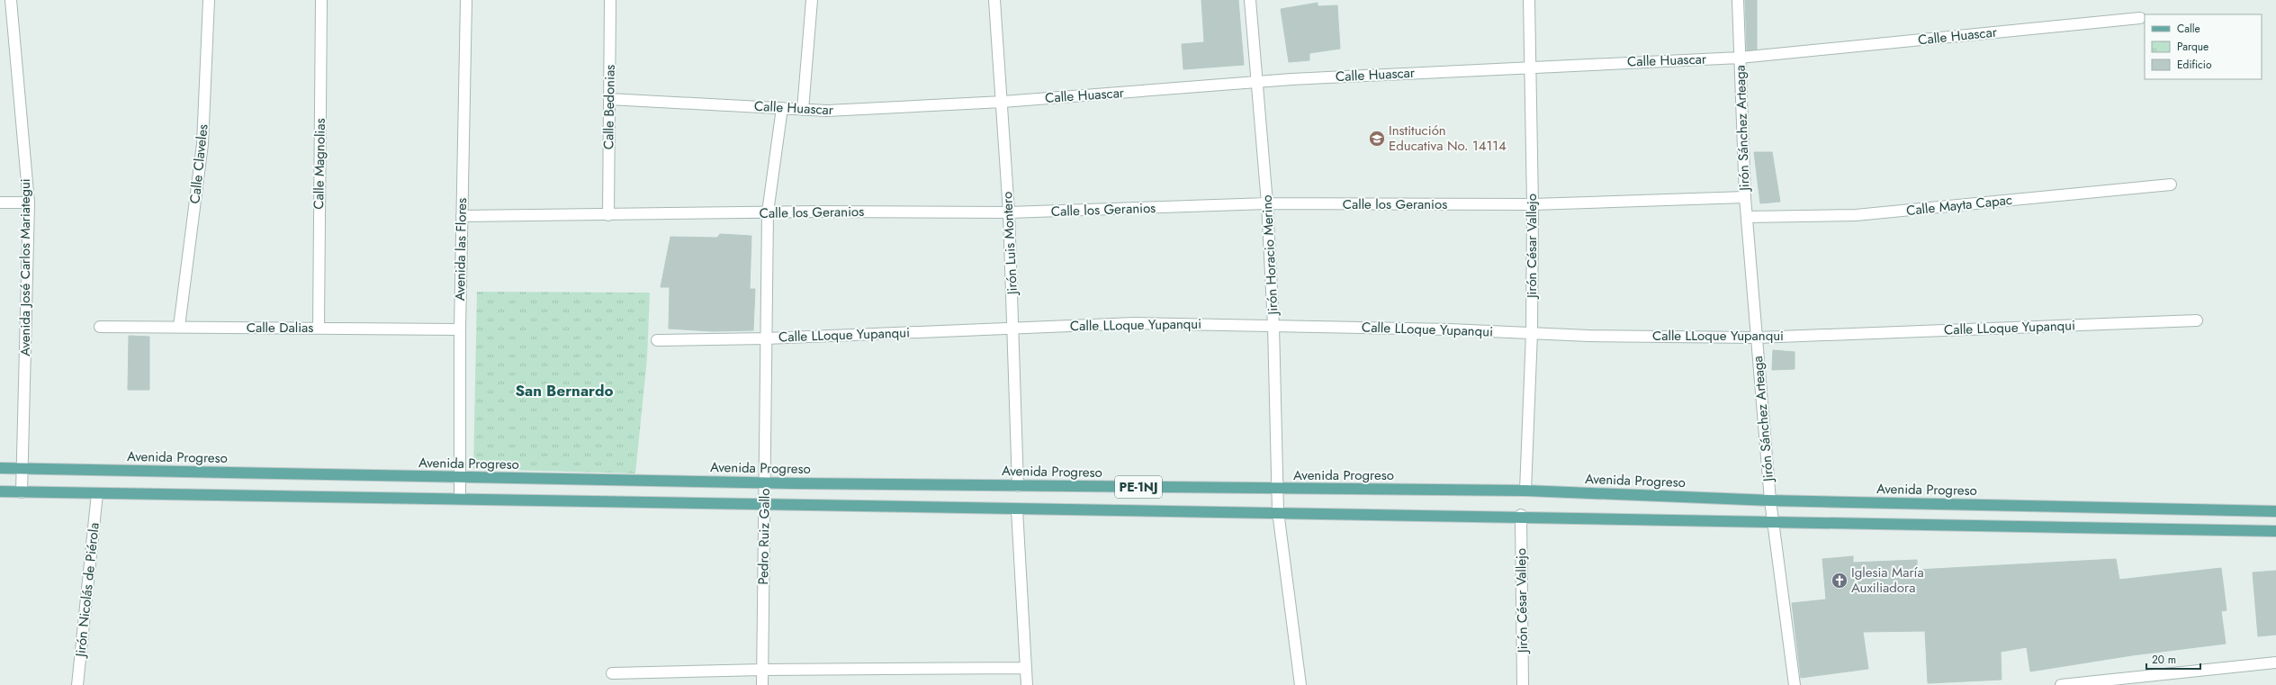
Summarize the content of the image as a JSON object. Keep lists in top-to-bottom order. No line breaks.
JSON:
{"streets":{"main road":["Avenida Progreso","PE-1NJ"],"street":["Calle Huascar","Calle Bedonias","Jirón Sánchez Arteaga","Calle Claveles","Calle Magnolias","Calle los Geranios","Calle Mayta Capac","Jirón Luis Montero","Jirón César Vallejo","Avenida las Flores","Jirón Horacio Merino","Avenida José Carlos Mariategui","Calle LLoque Yupanqui","Calle Dalias","Pedro Ruiz Gallo","Jirón Nicolás de Piérola"]},"crossings":[["Calle Huascar","Calle Bedonias"],["Calle Huascar","Jirón Sánchez Arteaga"],["Calle Huascar","Jirón Luis Montero"],["Calle Huascar","Jirón César Vallejo"],["Calle Huascar","Jirón Horacio Merino"],["Calle Huascar","Pedro Ruiz Gallo"],["Calle Bedonias","Calle los Geranios"],["Jirón Sánchez Arteaga","Calle los Geranios"],["Jirón Sánchez Arteaga","Calle Mayta Capac"],["Jirón Sánchez Arteaga","Calle LLoque Yupanqui"],["Jirón Sánchez Arteaga","Avenida Progreso"],["Jirón Sánchez Arteaga","PE-1NJ"],["Calle Claveles","Calle Dalias"],["Calle Magnolias","Calle Dalias"],["Calle los Geranios","Jirón Luis Montero"],["Calle los Geranios","Jirón César Vallejo"],["Calle los Geranios","Avenida las Flores"],["Calle los Geranios","Jirón Horacio Merino"],["Calle los Geranios","Pedro Ruiz Gallo"],["Jirón Luis Montero","Calle LLoque Yupanqui"],["Jirón Luis Montero","Avenida Progreso"],["Jirón César Vallejo","Calle LLoque Yupanqui"],["Jirón César Vallejo","Avenida Progreso"],["Jirón César Vallejo","PE-1NJ"],["Avenida las Flores","Calle Dalias"],["Avenida las Flores","Avenida Progreso"],["Avenida las Flores","PE-1NJ"],["Jirón Horacio Merino","Calle LLoque Yupanqui"],["Jirón Horacio Merino","Avenida Progreso"],["Jirón Horacio Merino","PE-1NJ"],["Avenida José Carlos Mariategui","Avenida Progreso"],["Avenida José Carlos Mariategui","PE-1NJ"],["Calle LLoque Yupanqui","Pedro Ruiz Gallo"],["Avenida Progreso","Pedro Ruiz Gallo"],["PE-1NJ","Pedro Ruiz Gallo"],["PE-1NJ","Jirón Nicolás de Piérola"]],"districts":["San Bernardo"],"places":{"school or university":["Institución Educativa No. 14114"],"church":["Iglesia María Auxiliadora"]},"legend":["Calle","Parque","Edificio"],"scale_bar":"20 m"}
